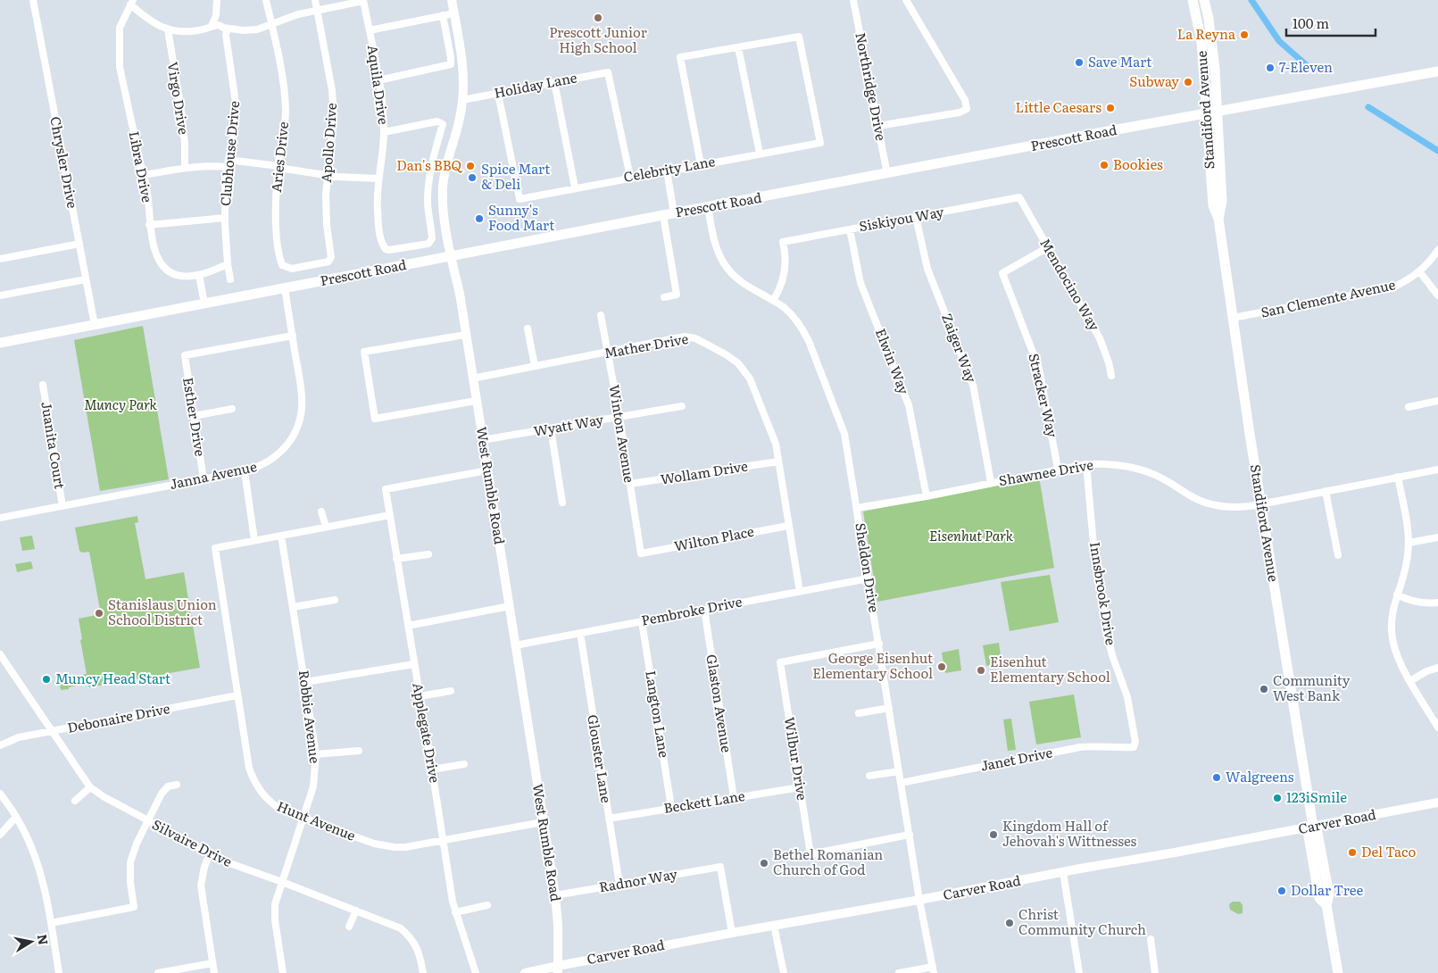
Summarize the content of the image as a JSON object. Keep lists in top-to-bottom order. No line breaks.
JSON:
{"streets":{"main road":["Standiford Avenue","Prescott Road"],"street":["Aquila Drive","Holiday Lane","Northridge Drive","Virgo Drive","Apollo Drive","Clubhouse Drive","Aries Drive","Chrysler Drive","Libra Drive","Celebrity Lane","Siskiyou Way","Mendocino Way","San Clemente Avenue","Mather Drive","Zaiger Way","Elwin Way","Stracker Way","Esther Drive","Wyatt Way","Winton Avenue","Juanita Court","Wollam Drive","Shawnee Drive","Janna Avenue","West Rumble Road","Wilton Place","Sheldon Drive","Innsbrook Drive","Pembroke Drive","Glaston Avenue","Langton Lane","Robbie Avenue","Debonaire Drive","Applegate Drive","Glouster Lane","Wilbur Drive","Janet Drive","Beckett Lane","Hunt Avenue","Carver Road","Silvaire Drive","Radnor Way"]},"crossings":[["Holiday Lane","Celebrity Lane"],["Holiday Lane","West Rumble Road"],["Northridge Drive","Prescott Road"],["Standiford Avenue","Prescott Road"],["Standiford Avenue","San Clemente Avenue"],["Standiford Avenue","Shawnee Drive"],["Standiford Avenue","Carver Road"],["Prescott Road","Chrysler Drive"],["Prescott Road","Janna Avenue"],["Prescott Road","West Rumble Road"],["Prescott Road","Sheldon Drive"],["Apollo Drive","Aries Drive"],["Clubhouse Drive","Libra Drive"],["Siskiyou Way","Mendocino Way"],["Siskiyou Way","Zaiger Way"],["Siskiyou Way","Elwin Way"],["Siskiyou Way","Sheldon Drive"],["Mendocino Way","Stracker Way"],["Mather Drive","Winton Avenue"],["Mather Drive","Wollam Drive"],["Mather Drive","West Rumble Road"],["Mather Drive","Wilton Place"],["Mather Drive","Pembroke Drive"],["Zaiger Way","Shawnee Drive"],["Elwin Way","Shawnee Drive"],["Stracker Way","Shawnee Drive"],["Esther Drive","Janna Avenue"],["Wyatt Way","Winton Avenue"],["Wyatt Way","West Rumble Road"],["Winton Avenue","Wollam Drive"],["Winton Avenue","Wilton Place"],["Juanita Court","Janna Avenue"],["Shawnee Drive","Sheldon Drive"],["Shawnee Drive","Innsbrook Drive"],["West Rumble Road","Pembroke Drive"],["West Rumble Road","Applegate Drive"],["West Rumble Road","Hunt Avenue"],["West Rumble Road","Carver Road"],["West Rumble Road","Radnor Way"],["Sheldon Drive","Pembroke Drive"],["Sheldon Drive","Wilbur Drive"],["Sheldon Drive","Janet Drive"],["Sheldon Drive","Carver Road"],["Innsbrook Drive","Janet Drive"],["Pembroke Drive","Glaston Avenue"],["Pembroke Drive","Langton Lane"],["Pembroke Drive","Glouster Lane"],["Glaston Avenue","Beckett Lane"],["Langton Lane","Beckett Lane"],["Robbie Avenue","Hunt Avenue"],["Robbie Avenue","Silvaire Drive"],["Debonaire Drive","Hunt Avenue"],["Debonaire Drive","Silvaire Drive"],["Applegate Drive","Hunt Avenue"],["Glouster Lane","Beckett Lane"],["Glouster Lane","Radnor Way"],["Wilbur Drive","Beckett Lane"],["Carver Road","Radnor Way"]],"parks":["Muncy Park","Eisenhut Park"],"places":["Prescott Junior High School","La Reyna","Save Mart","7-Eleven","Subway","Little Caesars","Bookies","Dan's BBQ","Spice Mart & Deli","Sunny's Food Mart","Stanislaus Union School District","George Eisenhut Elementary School","Eisenhut Elementary School","Muncy Head Start","Community West Bank","Walgreens","123iSmile","Kingdom Hall of Jehovah's Wittnesses","Del Taco","Bethel Romanian Church of God","Dollar Tree","Christ Community Church"],"scale_bar":"100 m","north":"right"}
